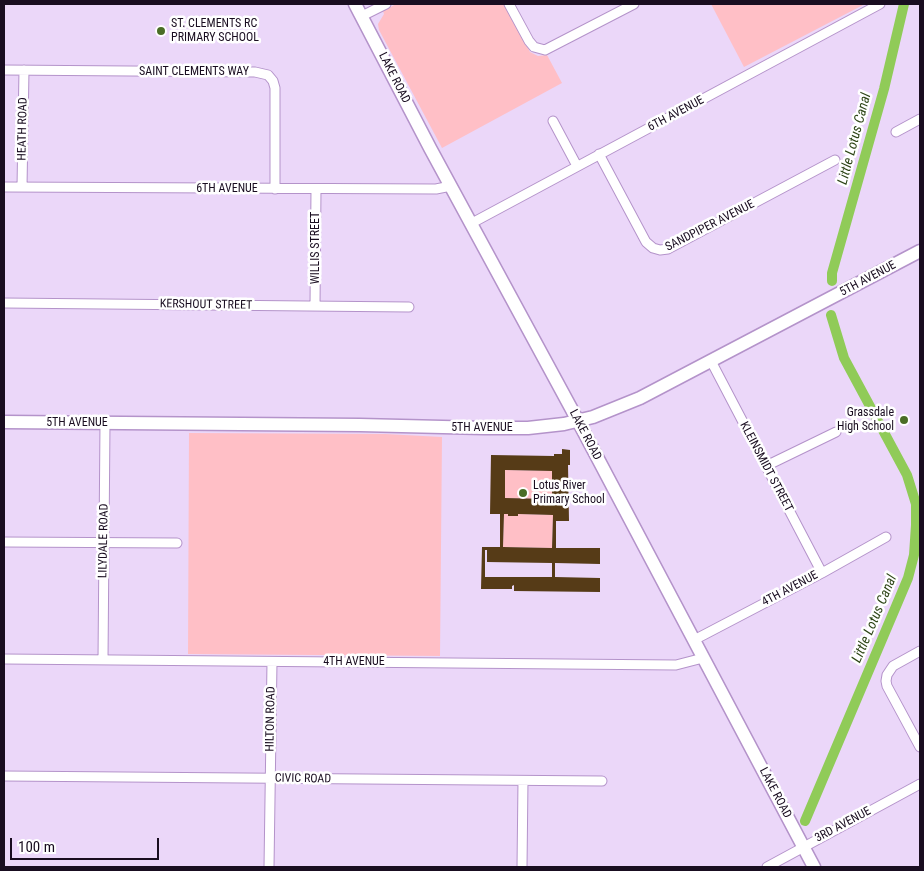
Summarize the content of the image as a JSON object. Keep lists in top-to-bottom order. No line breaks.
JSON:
{"streets":{"street":["SAINT CLEMENTS WAY","LAKE ROAD","6TH AVENUE","HEATH ROAD","SANDPIPER AVENUE","WILLIS STREET","5TH AVENUE","KERSHOUT STREET","KLEINSMIDT STREET","LILYDALE ROAD","4TH AVENUE","HILTON ROAD","CIVIC ROAD","3RD AVENUE"]},"crossings":[["SAINT CLEMENTS WAY","6TH AVENUE"],["SAINT CLEMENTS WAY","HEATH ROAD"],["LAKE ROAD","6TH AVENUE"],["LAKE ROAD","5TH AVENUE"],["LAKE ROAD","4TH AVENUE"],["LAKE ROAD","3RD AVENUE"],["6TH AVENUE","HEATH ROAD"],["6TH AVENUE","SANDPIPER AVENUE"],["6TH AVENUE","WILLIS STREET"],["WILLIS STREET","KERSHOUT STREET"],["5TH AVENUE","KLEINSMIDT STREET"],["5TH AVENUE","LILYDALE ROAD"],["KLEINSMIDT STREET","4TH AVENUE"],["LILYDALE ROAD","4TH AVENUE"],["4TH AVENUE","HILTON ROAD"],["HILTON ROAD","CIVIC ROAD"]],"water":["Little Lotus Canal"],"places":["ST. CLEMENTS RC PRIMARY SCHOOL","Grassdale High School","Lotus River Primary School"],"scale_bar":"100 m"}
